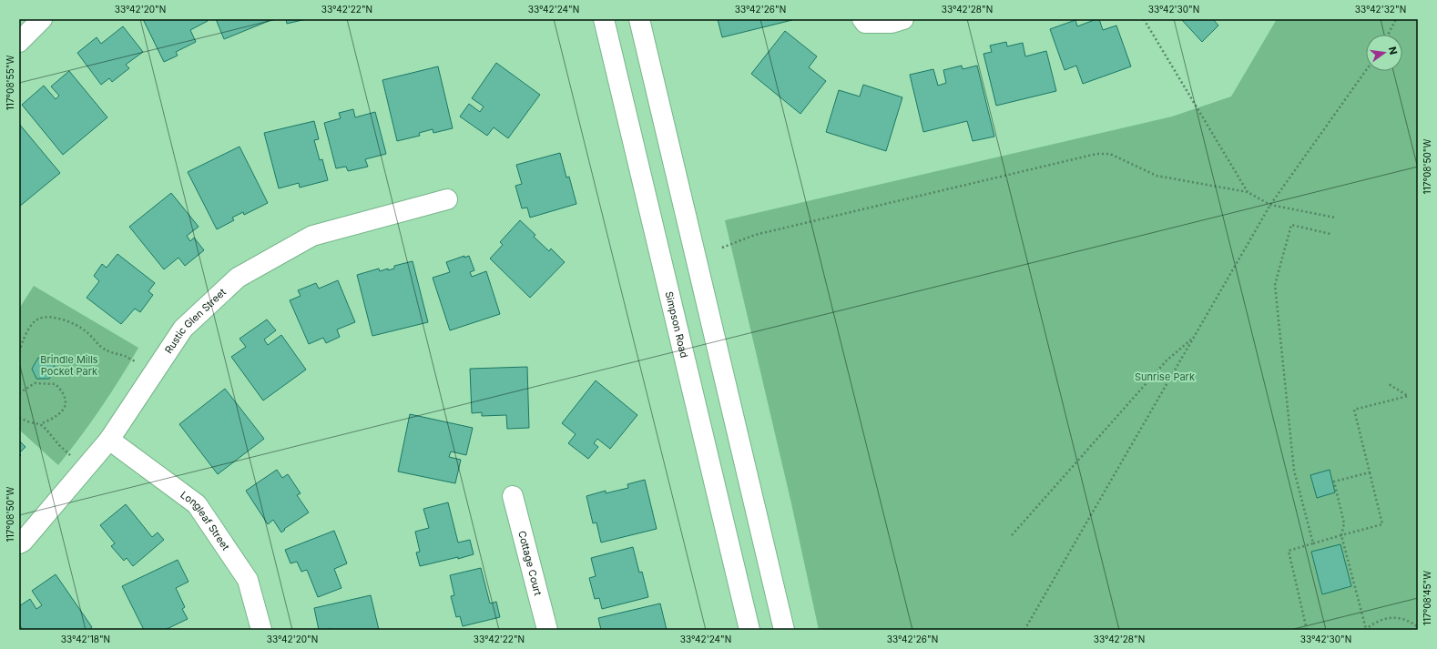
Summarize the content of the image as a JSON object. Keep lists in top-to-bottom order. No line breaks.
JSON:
{"streets":{"main road":["Rustic Glen Street","Simpson Road","Longleaf Street","Cottage Court"]},"crossings":[["Rustic Glen Street","Longleaf Street"]],"parks":["Brindle Mills Pocket Park","Sunrise Park"],"north":"right","coordinates":["33°42'20\"N","33°42'22\"N","33°42'24\"N","33°42'26\"N","33°42'28\"N","33°42'30\"N","33°42'32\"N","117°08'55\"W","117°08'50\"W","117°08'45\"W","33°42'18\"N"]}
